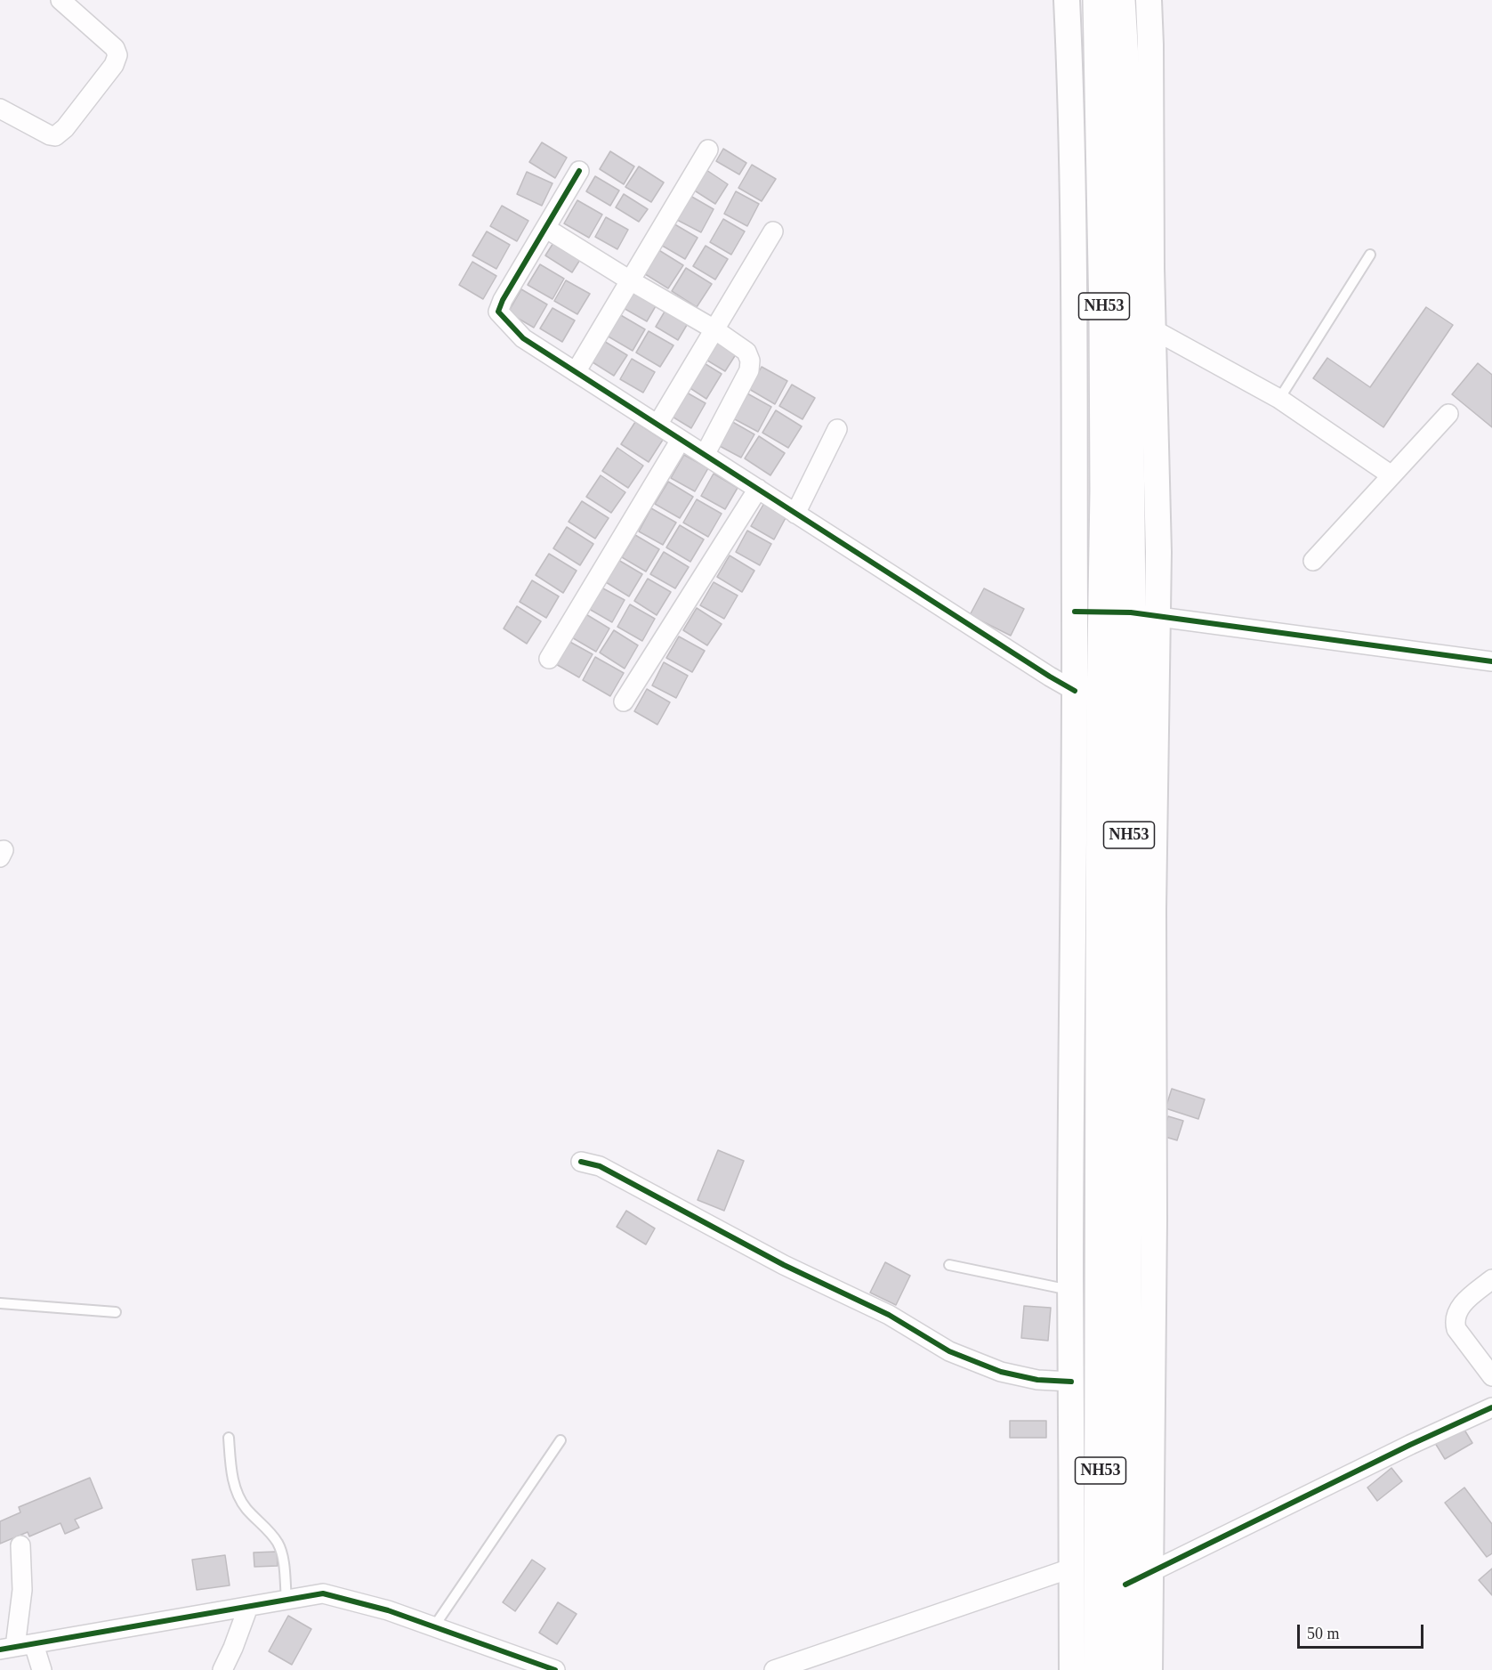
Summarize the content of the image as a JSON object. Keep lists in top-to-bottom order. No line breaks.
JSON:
{"streets":{"highway":["NH53"]},"scale_bar":"50 m"}
